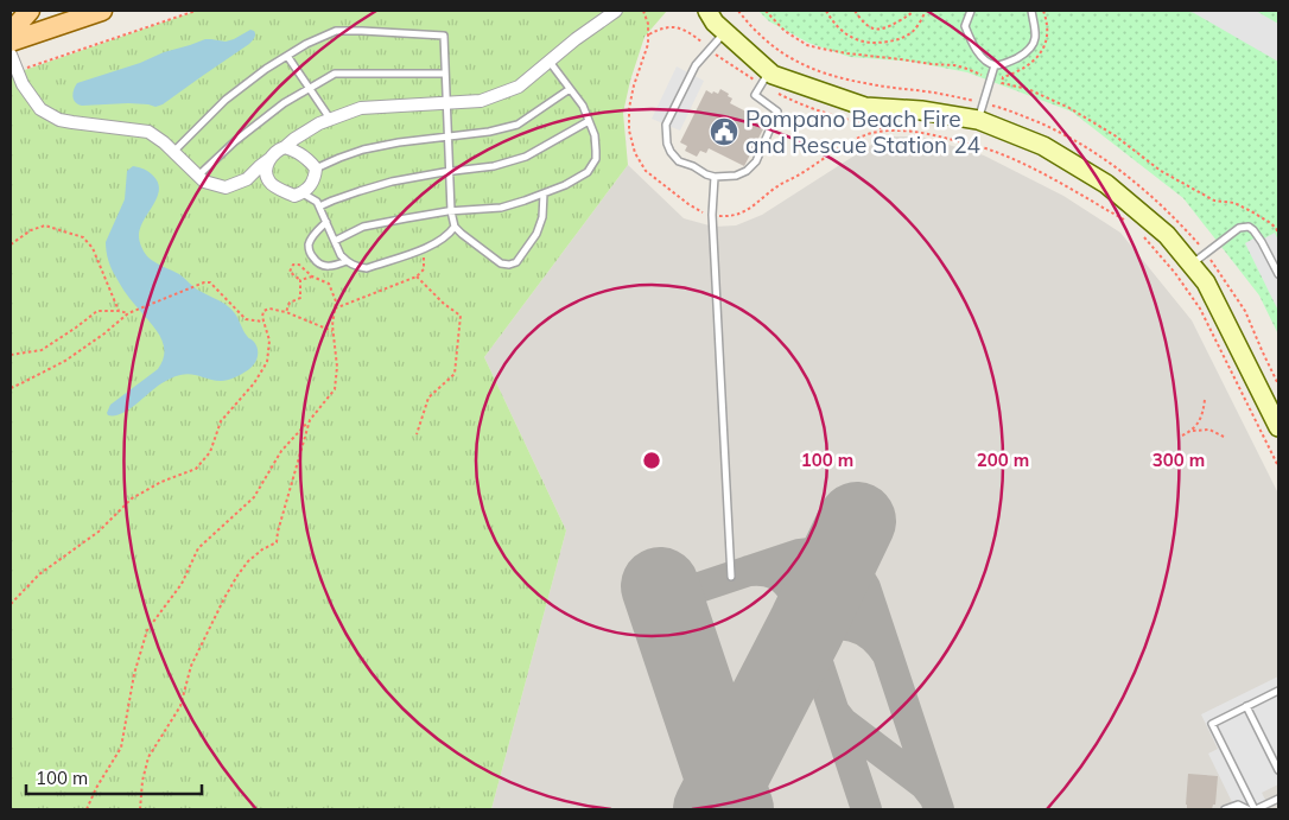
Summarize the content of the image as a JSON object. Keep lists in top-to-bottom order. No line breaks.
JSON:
{"places":{"public building":["Pompano Beach Fire and Rescue Station 24"]},"scale_bar":"100 m","rings":["100 m","200 m","300 m"]}
